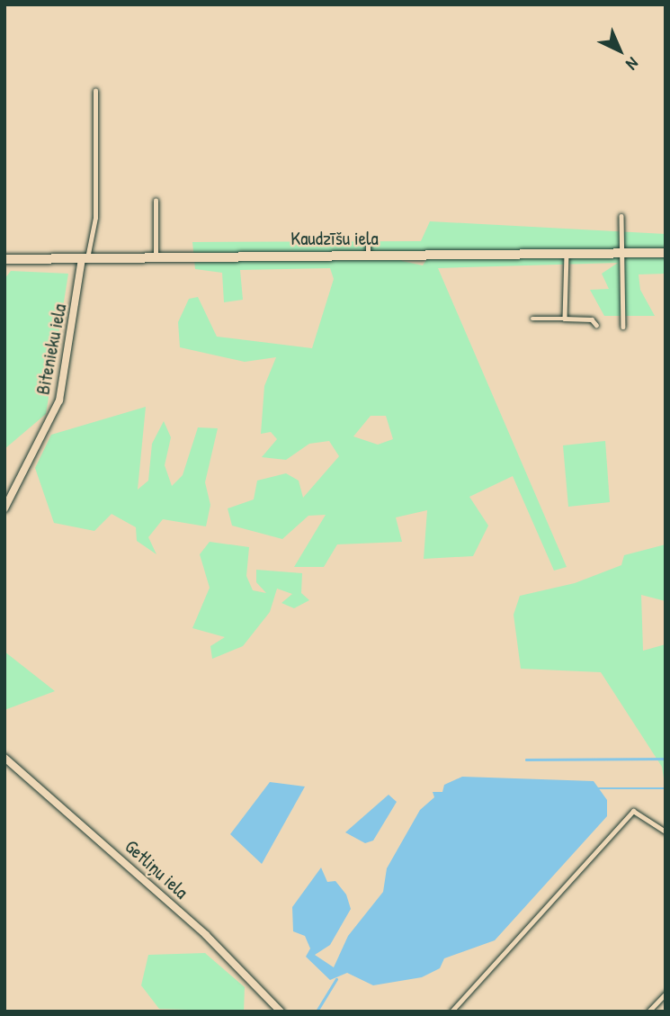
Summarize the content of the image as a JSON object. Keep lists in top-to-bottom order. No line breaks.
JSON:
{"streets":{"street":["Kaudzīšu iela","Bitenieku iela","Getliņu iela"]},"crossings":[["Kaudzīšu iela","Bitenieku iela"]],"north":"bottom right"}
